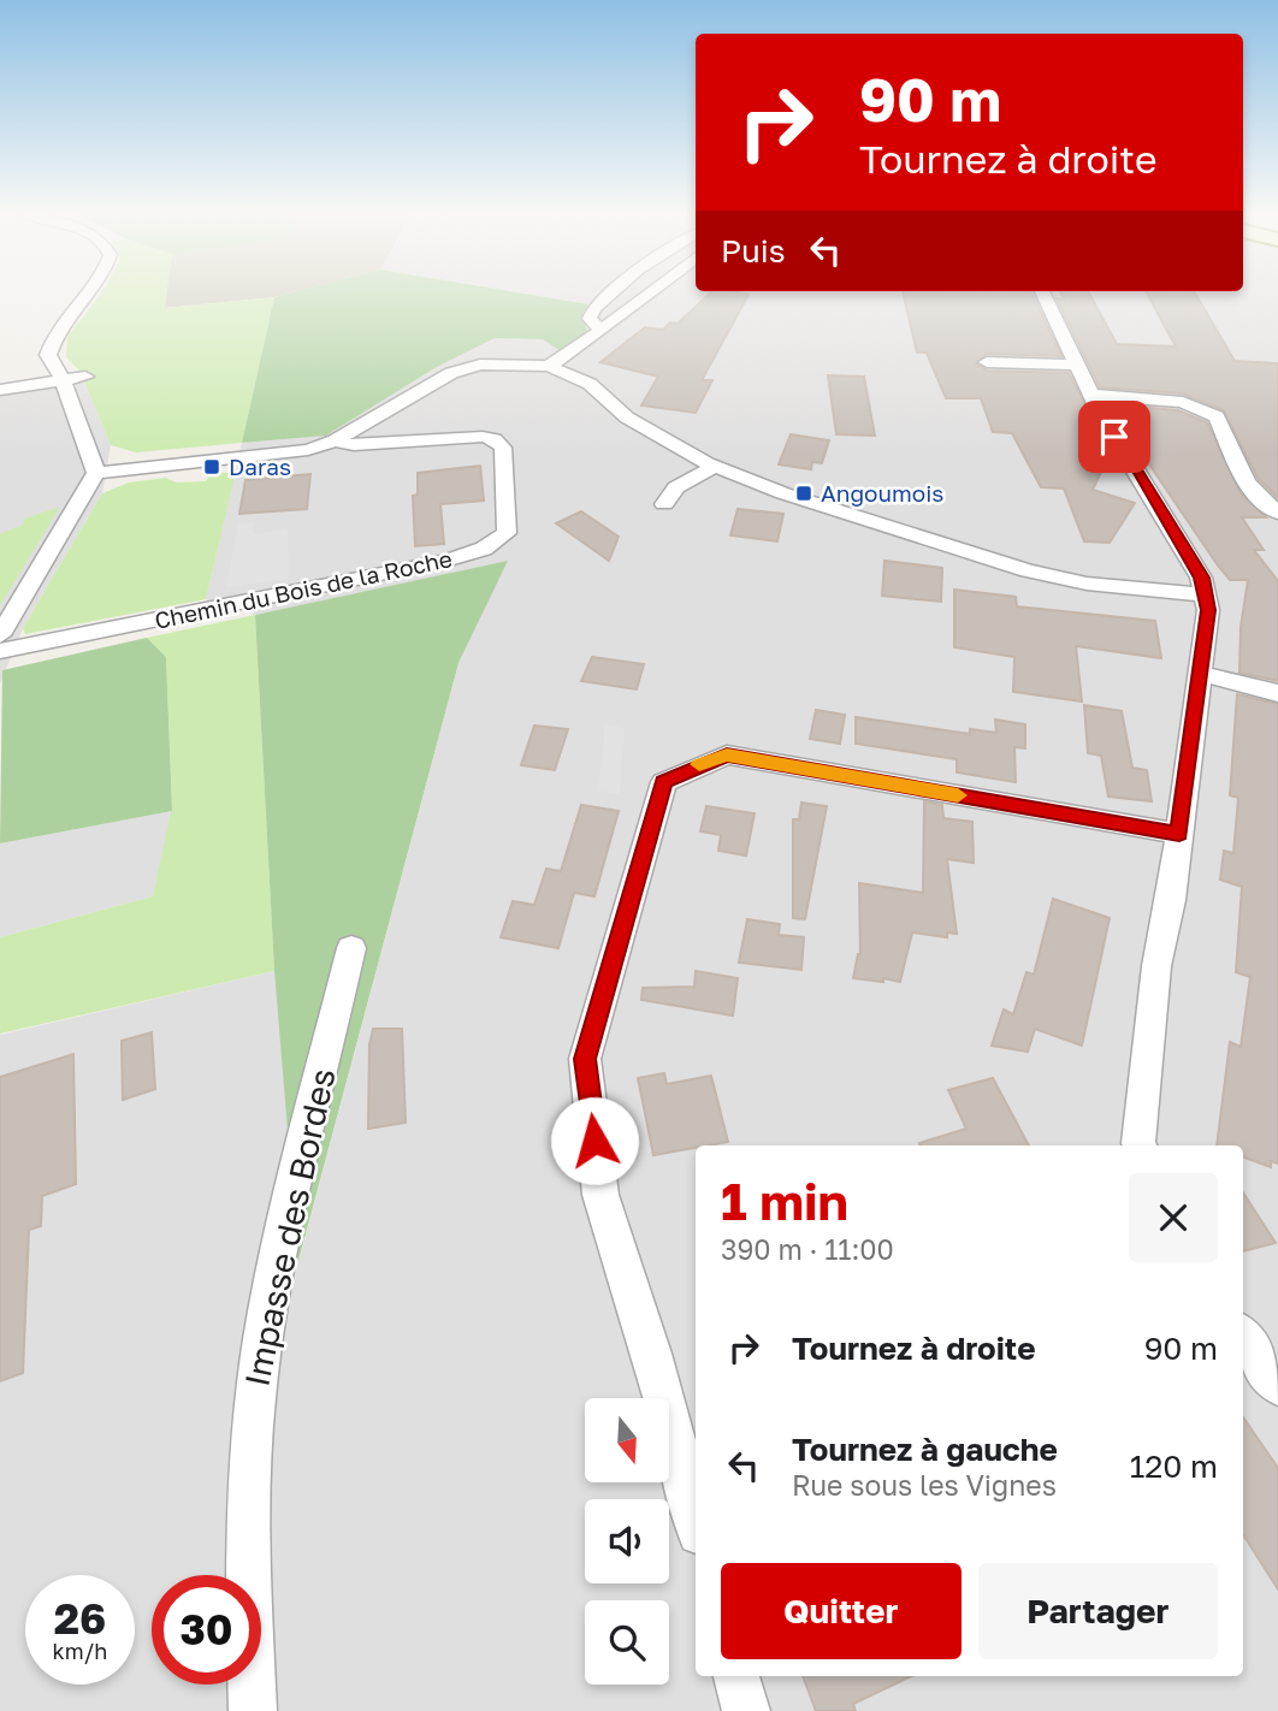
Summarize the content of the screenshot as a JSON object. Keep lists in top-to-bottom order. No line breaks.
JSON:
{"streets":{"street":["Chemin du Bois de la Roche","Impasse des Bordes"]},"places":{"transit":["Daras","Angoumois"]},"north":"bottom","page":{"turn":["90 m","Tournez à droite"],"then":"Puis","heading":["1 min","390 m · 11:00"],"list":[{"name":"Tournez à droite","value":"90 m"},{"name":"Tournez à gauche","note":"Rue sous les Vignes","value":"120 m"}],"buttons":["Quitter","Partager"],"speed":"26 km/h","limit":"30"}}
